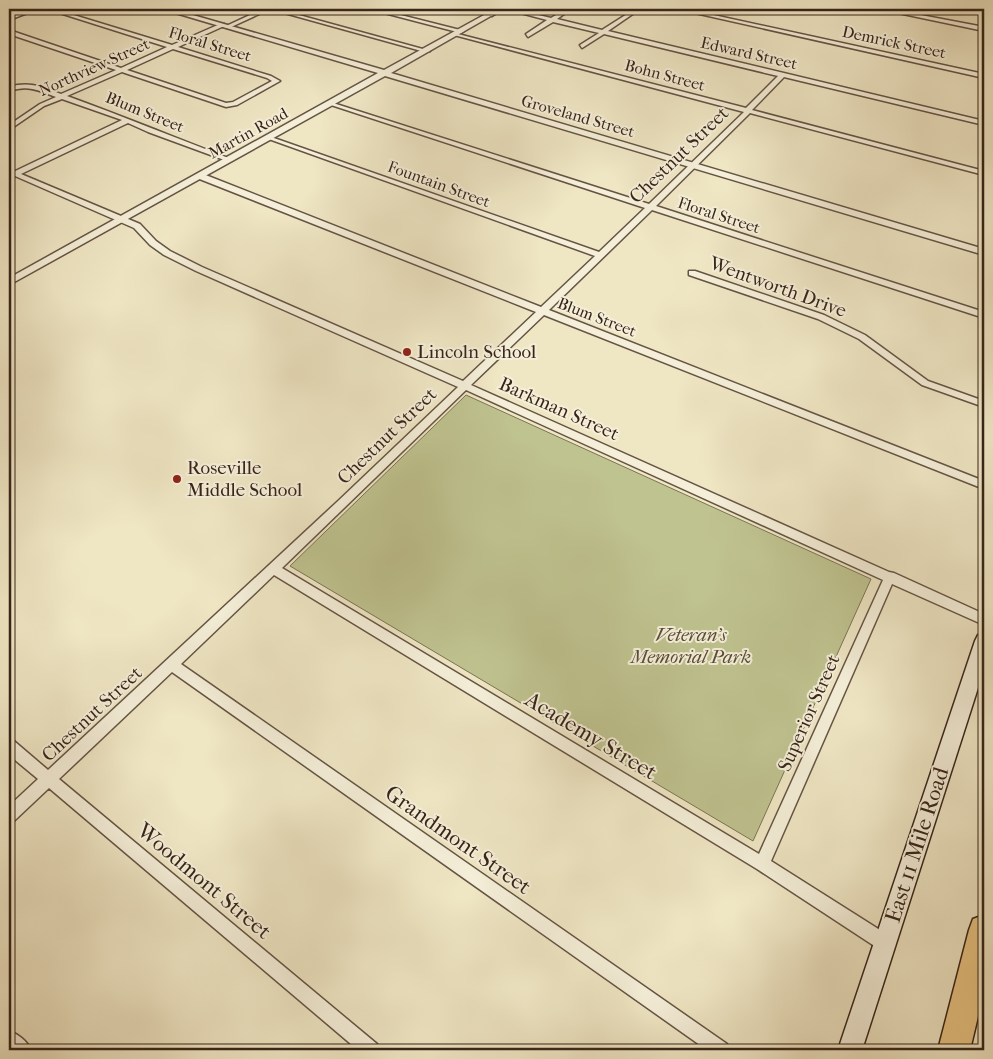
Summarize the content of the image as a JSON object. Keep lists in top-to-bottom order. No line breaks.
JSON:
{"streets":{"main road":["East 11 Mile Road"],"street":["Demrick Street","Floral Street","Edward Street","Northview Street","Bohn Street","Blum Street","Groveland Street","Martin Road","Chestnut Street","Fountain Street","Wentworth Drive","Barkman Street","Superior Street","Academy Street","Grandmont Street","Woodmont Street"]},"crossings":[["Floral Street","Northview Street"],["Floral Street","Martin Road"],["Floral Street","Chestnut Street"],["Edward Street","Chestnut Street"],["Northview Street","Blum Street"],["Northview Street","Groveland Street"],["Bohn Street","Martin Road"],["Bohn Street","Chestnut Street"],["Blum Street","Martin Road"],["Blum Street","Chestnut Street"],["Groveland Street","Martin Road"],["Groveland Street","Chestnut Street"],["Martin Road","Fountain Street"],["Martin Road","Barkman Street"],["Chestnut Street","Fountain Street"],["Chestnut Street","Barkman Street"],["Chestnut Street","Academy Street"],["Chestnut Street","Grandmont Street"],["Chestnut Street","Woodmont Street"],["Barkman Street","Superior Street"],["Superior Street","Academy Street"],["Academy Street","East 11 Mile Road"]],"parks":["Veteran's Memorial Park"],"places":["Lincoln School","Roseville Middle School"]}
